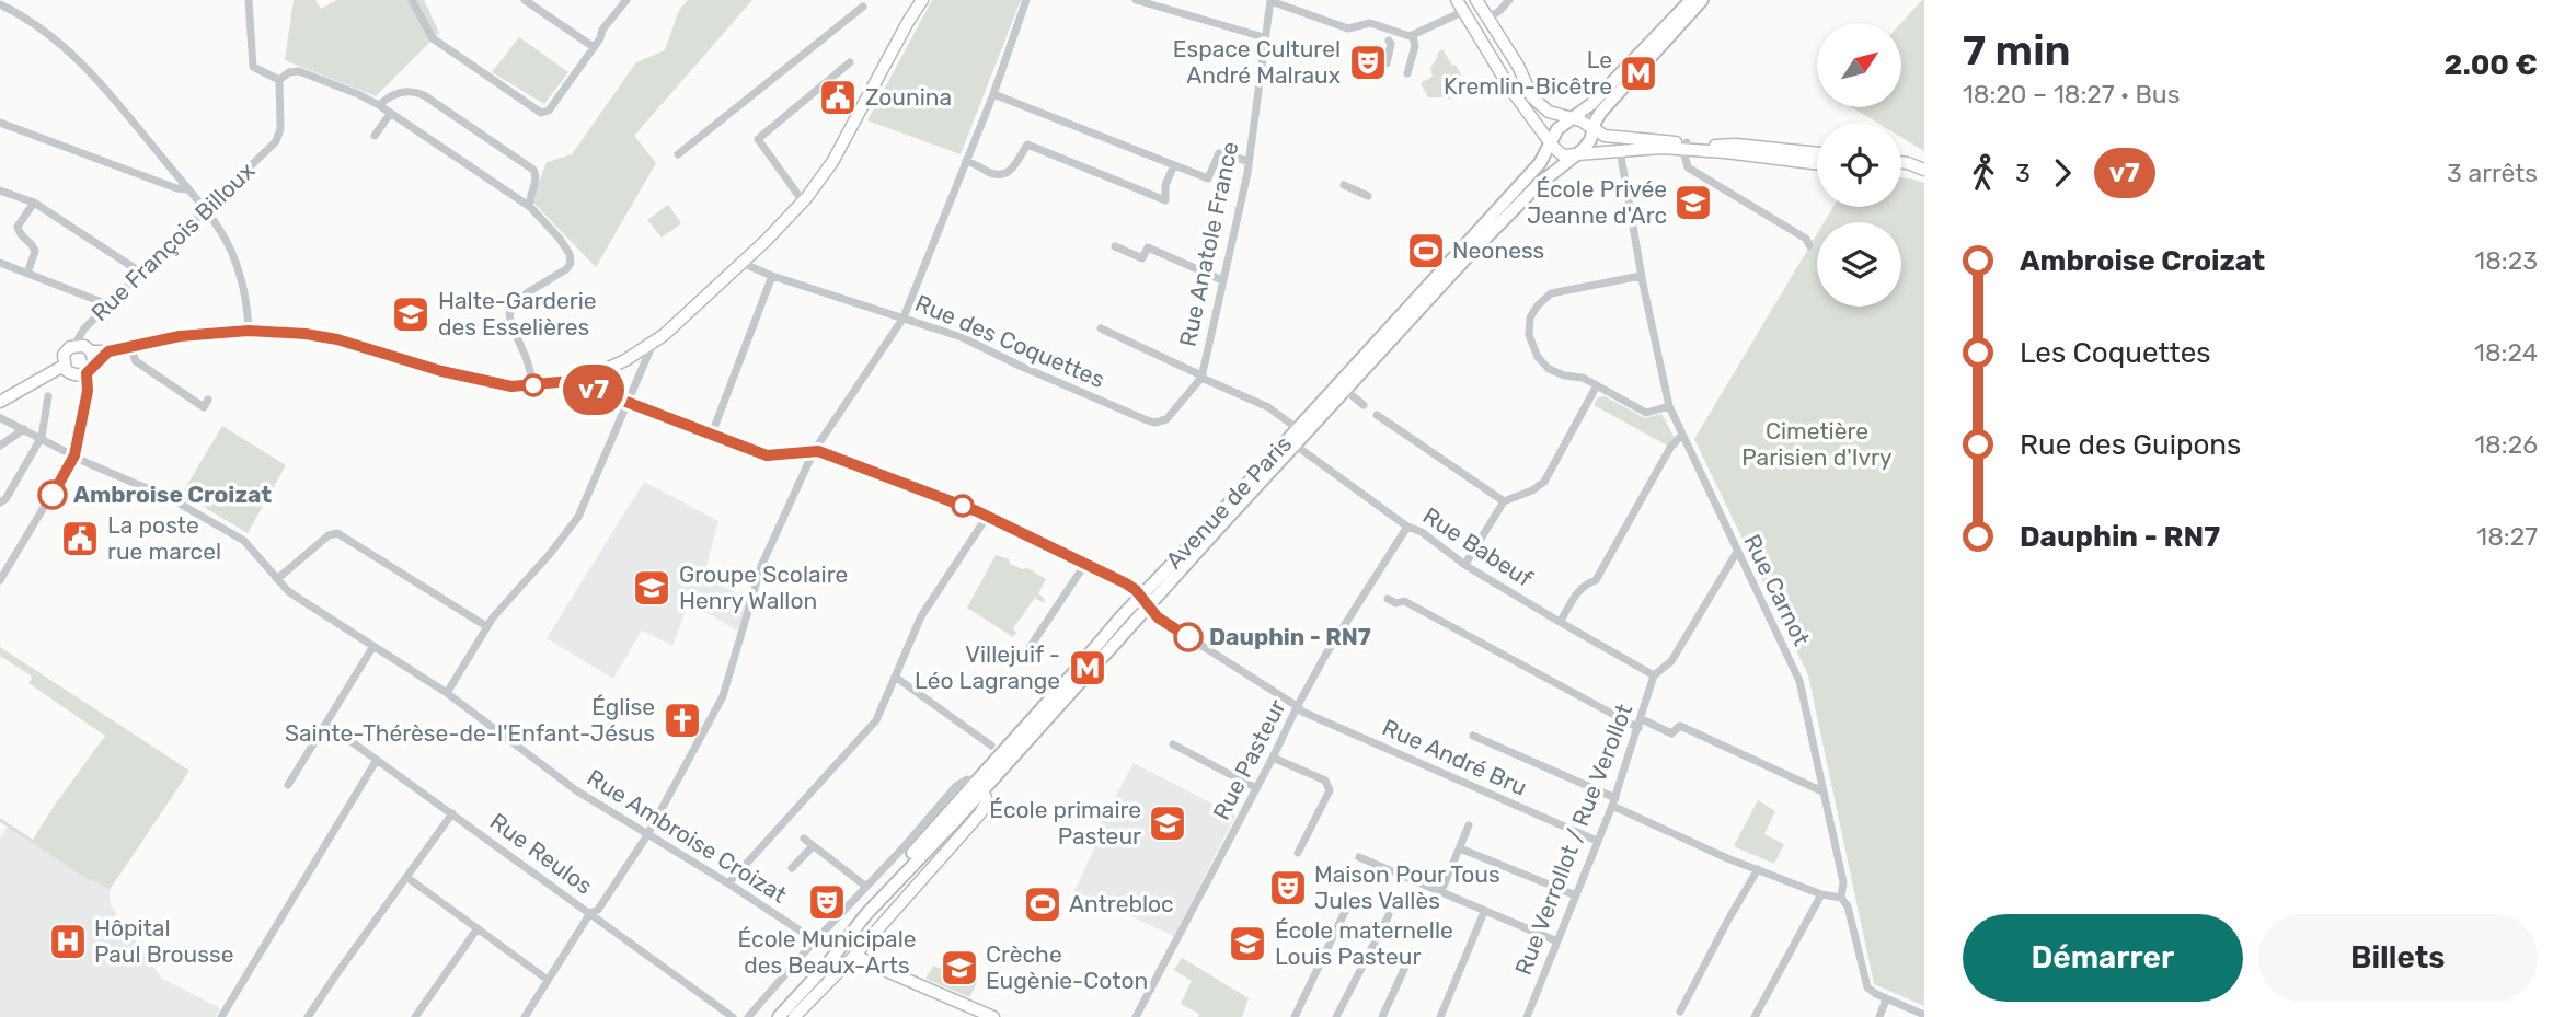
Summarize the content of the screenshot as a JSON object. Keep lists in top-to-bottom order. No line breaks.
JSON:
{"streets":{"main road":["Avenue de Paris"],"street":["Rue François Billoux","Rue Anatole France","Rue des Coquettes","Rue Babeuf","Rue Carnot","Rue André Bru","Rue Pasteur","Rue Ambroise Croizat","Rue Verrollot / Rue Verollot","Rue Reulos"]},"crossings":[["Rue Anatole France","Rue des Coquettes"],["Avenue de Paris","Rue Babeuf"],["Avenue de Paris","Rue André Bru"],["Avenue de Paris","Rue Ambroise Croizat"],["Rue Babeuf","Rue Pasteur"],["Rue Babeuf","Rue Verrollot / Rue Verollot"],["Rue André Bru","Rue Pasteur"],["Rue André Bru","Rue Verrollot / Rue Verollot"]],"parks":["Cimetière Parisien d'Ivry"],"places":{"theatre":["Espace Culturel André Malraux","Maison Pour Tous Jules Vallès","École Municipale des Beaux-Arts"],"metro station":["Le Kremlin-Bicêtre","Villejuif - Léo Lagrange"],"public building":["Zounina","La poste rue marcel"],"school or university":["École Privée Jeanne d'Arc","Halte-Garderie des Esselières","Groupe Scolaire Henry Wallon","École primaire Pasteur","École maternelle Louis Pasteur","Crèche Eugènie-Coton"],"sports":["Neoness","Antrebloc"],"other":["Ambroise Croizat","Dauphin - RN7"],"church":["Église Sainte-Thérèse-de-l'Enfant-Jésus"],"hospital":["Hôpital Paul Brousse"]},"lines":["bus line v7"],"north":"top right","page":{"on_map":"v7","heading":["7 min","18:20 – 18:27 · Bus","2.00 €"],"legs":["3","v7","3 arrêts"],"list":[{"name":"Ambroise Croizat","value":"18:23"},{"name":"Les Coquettes","value":"18:24"},{"name":"Rue des Guipons","value":"18:26"},{"name":"Dauphin - RN7","value":"18:27"}],"buttons":["Démarrer","Billets"]}}
